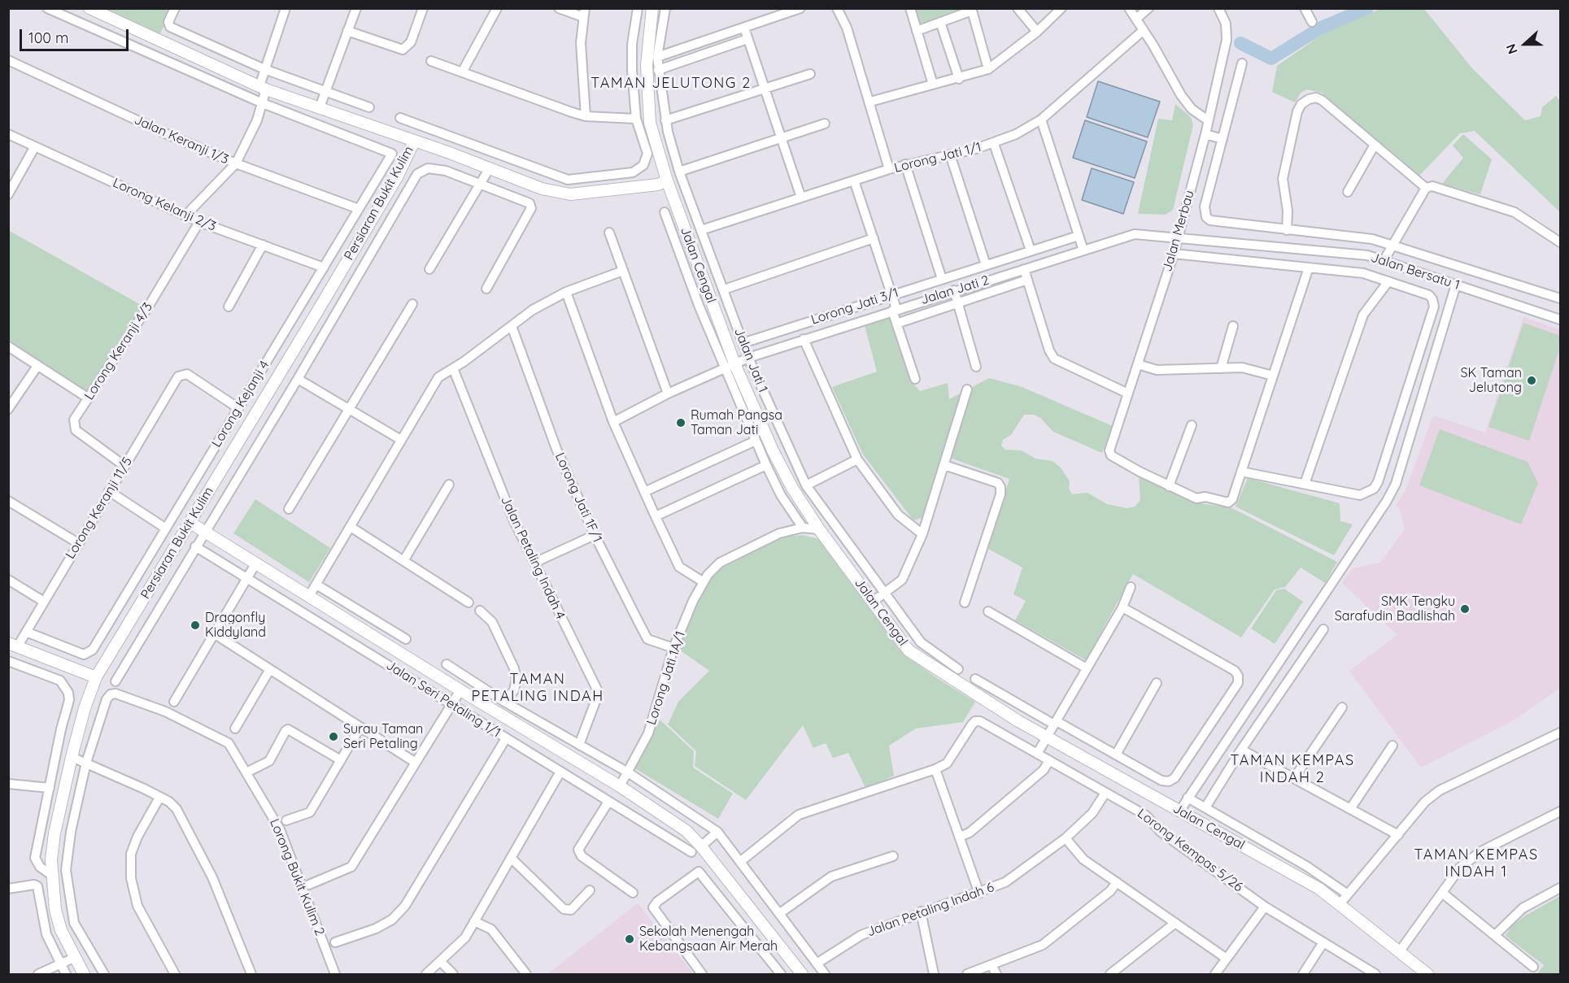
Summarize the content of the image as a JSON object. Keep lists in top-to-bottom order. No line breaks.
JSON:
{"streets":{"street":["Jalan Keranji 1/3","Lorong Jati 1/1","Persiaran Bukit Kulim","Lorong Kelanji 2/3","Jalan Merbau","Jalan Cengal","Jalan Bersatu 1","Jalan Jati 2","Lorong Jati 3/1","Lorong Keranji 4/3","Jalan Jati 1","Lorong Kejanji 4","Lorong Jati 1F/1","Lorong Keranji 11/5","Jalan Petaling Indah 4","Lorong Jati 1A/1","Jalan Seri Petaling 1/1","Lorong Kempas 5/26","Lorong Bukit Kulim 2","Jalan Petaling Indah 6"]},"crossings":[["Jalan Keranji 1/3","Lorong Kejanji 4"],["Lorong Jati 1/1","Jalan Jati 1"],["Lorong Kelanji 2/3","Lorong Keranji 4/3"],["Lorong Kelanji 2/3","Lorong Kejanji 4"],["Jalan Merbau","Jalan Bersatu 1"],["Jalan Merbau","Jalan Jati 2"],["Jalan Cengal","Jalan Jati 2"],["Jalan Cengal","Jalan Jati 1"],["Jalan Cengal","Lorong Jati 1A/1"],["Jalan Bersatu 1","Jalan Jati 2"],["Jalan Jati 2","Jalan Jati 1"],["Lorong Jati 3/1","Jalan Jati 1"],["Lorong Keranji 4/3","Lorong Keranji 11/5"],["Lorong Kejanji 4","Lorong Keranji 11/5"],["Lorong Jati 1F/1","Lorong Jati 1A/1"],["Lorong Kempas 5/26","Jalan Petaling Indah 6"]],"districts":["TAMAN JELUTONG 2","TAMAN PETALING INDAH","TAMAN KEMPAS INDAH 2","TAMAN KEMPAS INDAH 1"],"places":["SK Taman Jelutong","Rumah Pangsa Taman Jati","SMK Tengku Sarafudin Badlishah","Dragonfly Kiddyland","Surau Taman Seri Petaling","Sekolah Menengah Kebangsaan Air Merah"],"scale_bar":"100 m","north":"left"}
